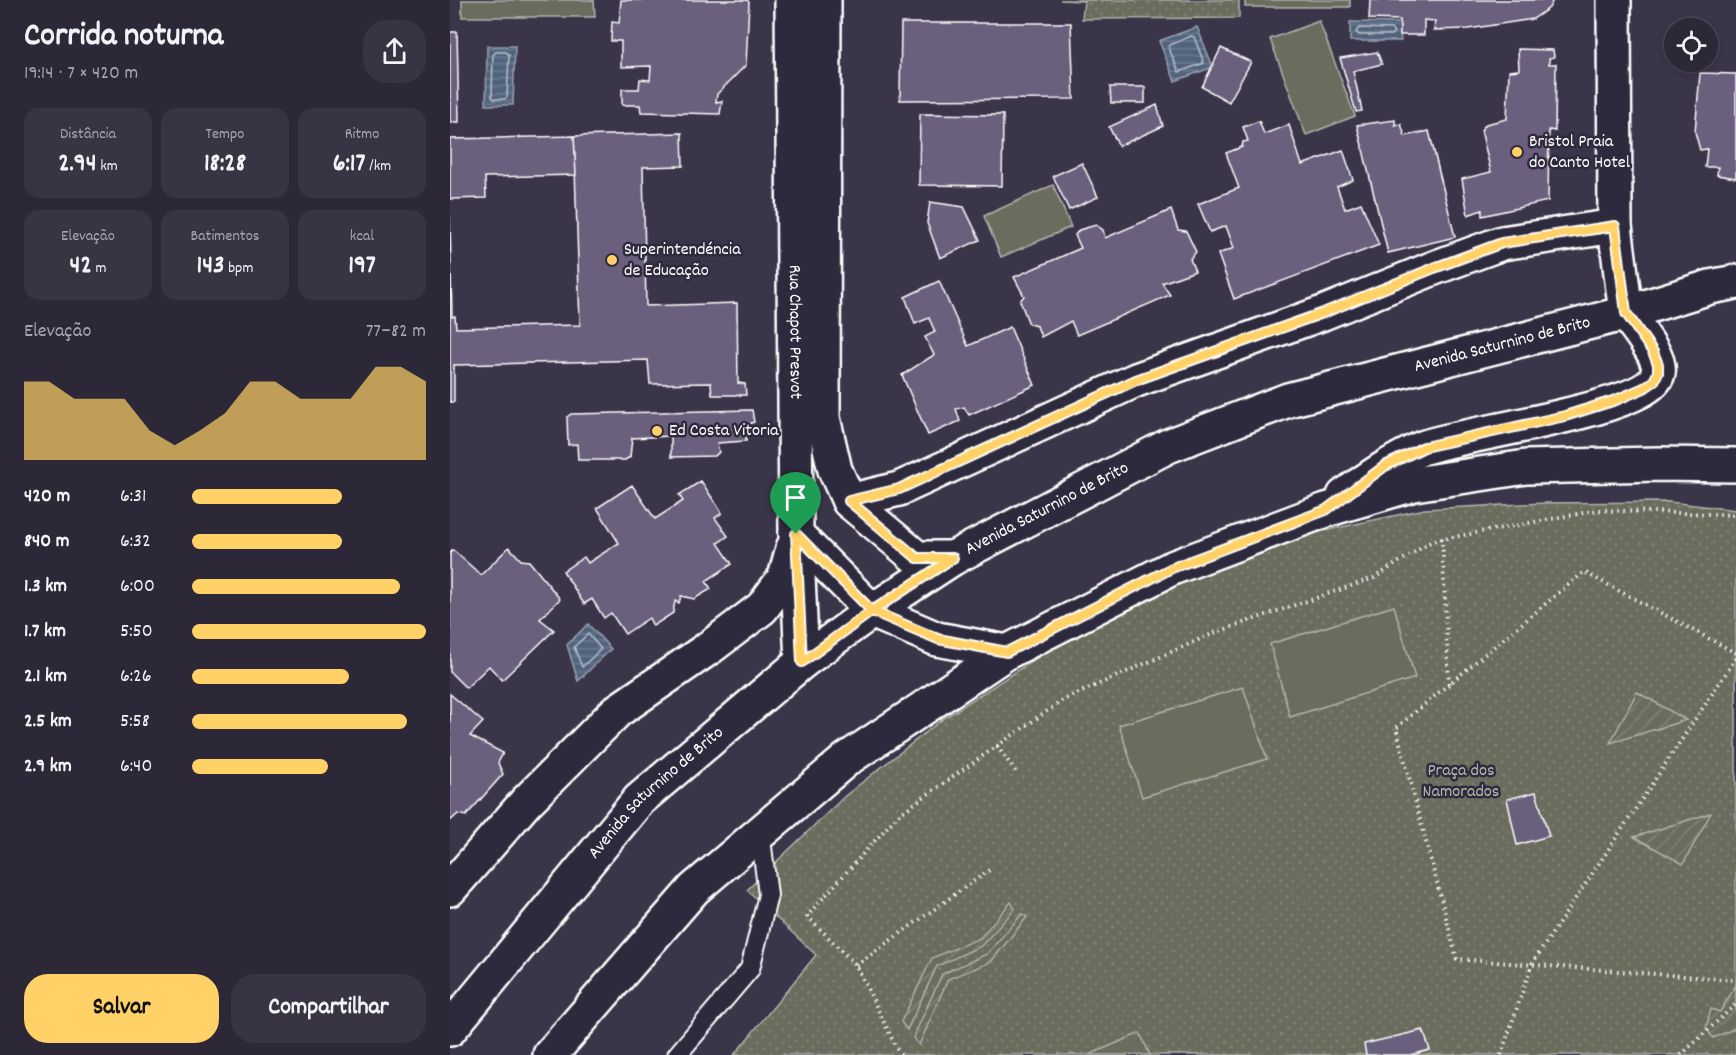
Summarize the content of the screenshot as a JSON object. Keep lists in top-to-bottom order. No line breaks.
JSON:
{"streets":{"main road":["Rua Chapot Presvot","Avenida Saturnino de Brito"]},"crossings":[["Rua Chapot Presvot","Avenida Saturnino de Brito"]],"parks":["Praça dos Namorados"],"places":["Bristol Praia do Canto Hotel","Superintendéncia de Educação","Ed Costa Vitoria"],"page":{"heading":["Corrida noturna","19:14 · 7 × 420 m"],"stats":[["Distância","2.94 km"],["Tempo","18:28"],["Ritmo","6:17 /km"],["Elevação","42 m"],["Batimentos","143 bpm"],["kcal","197"]],"chart":["Elevação","77–82 m"],"list":[{"name":"420 m","note":"6:31"},{"name":"840 m","note":"6:32"},{"name":"1.3 km","note":"6:00"},{"name":"1.7 km","note":"5:50"},{"name":"2.1 km","note":"6:26"},{"name":"2.5 km","note":"5:58"},{"name":"2.9 km","note":"6:40"}],"buttons":["Salvar","Compartilhar"]}}
